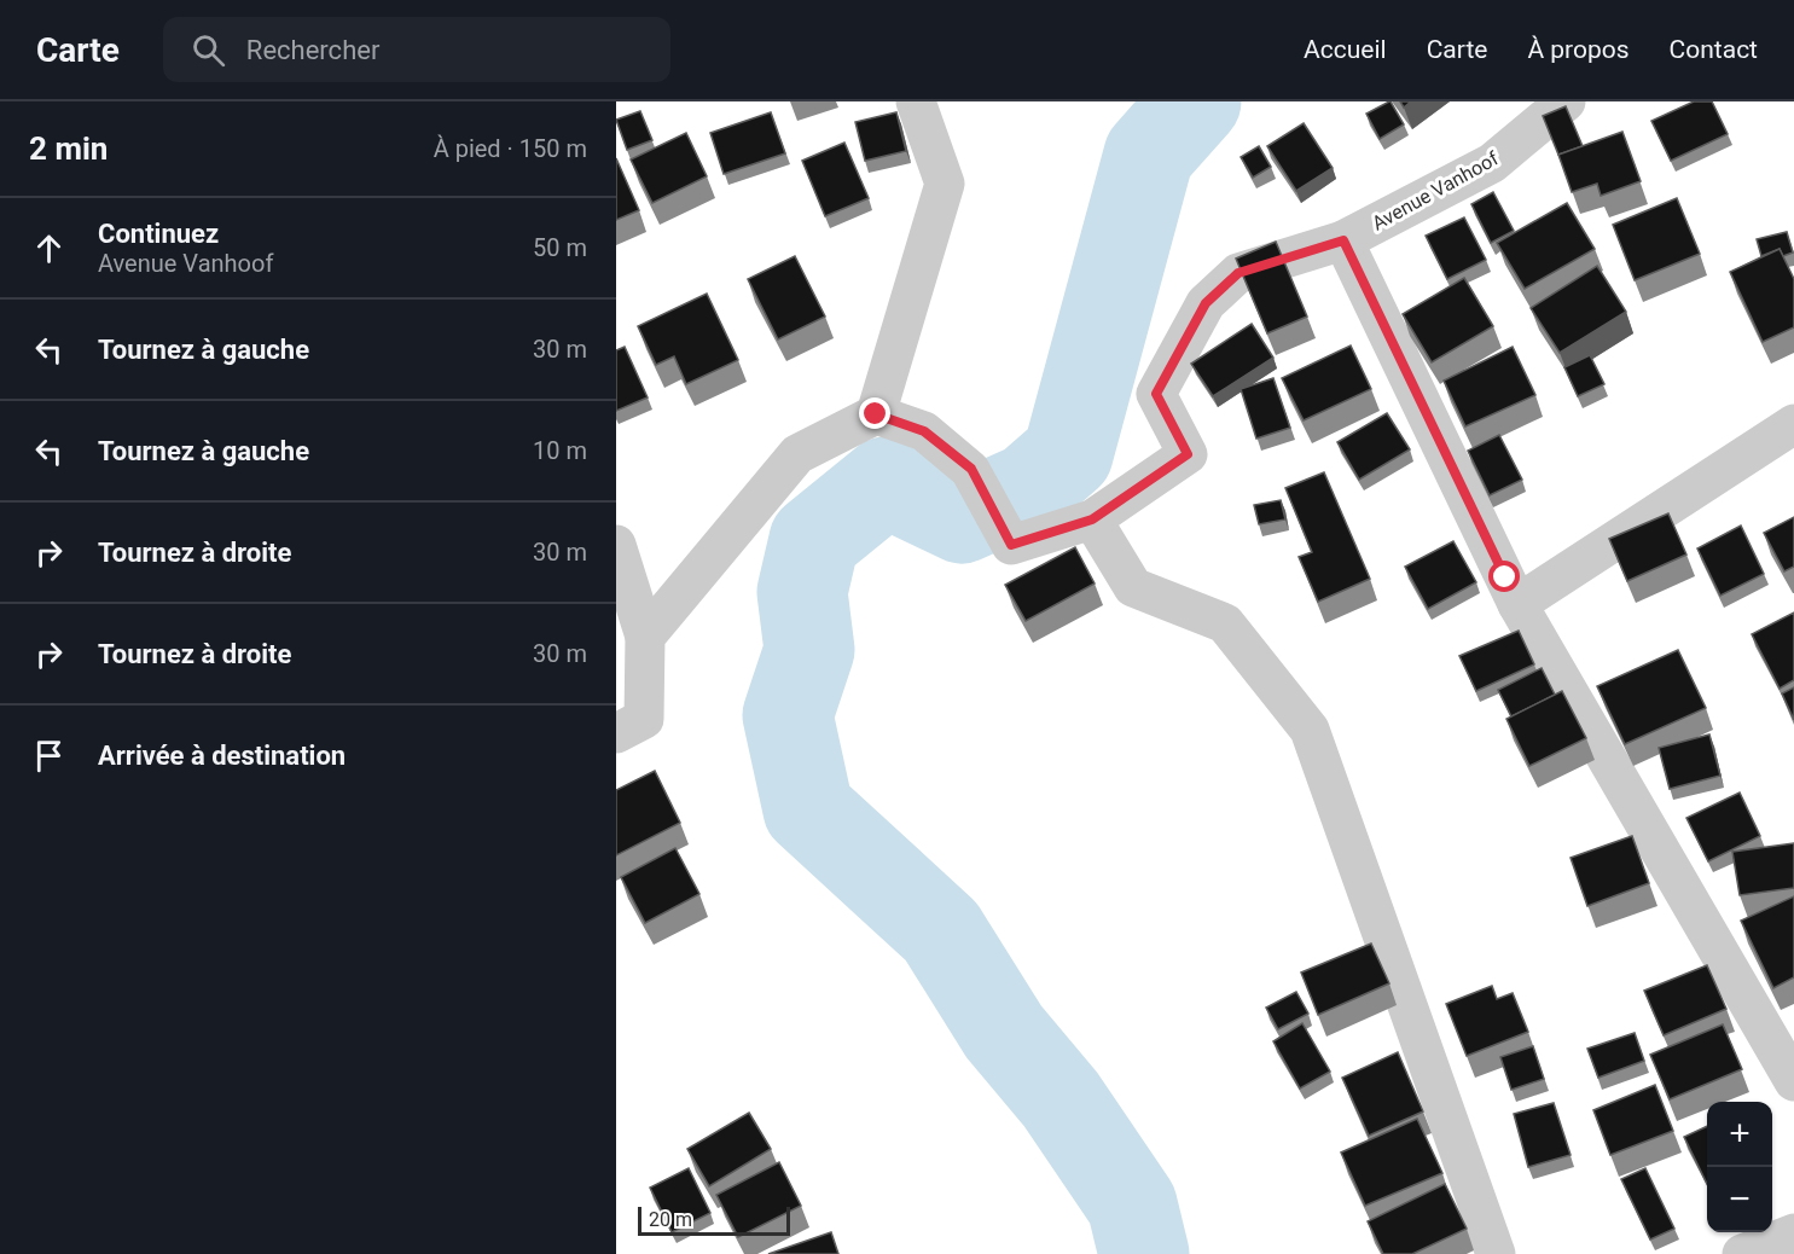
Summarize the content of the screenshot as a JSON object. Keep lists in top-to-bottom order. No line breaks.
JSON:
{"streets":{"street":["Avenue Vanhoof"]},"scale_bar":"20 m","page":{"header":"Carte","search":"Rechercher","nav":["Accueil","Carte","À propos","Contact"],"heading":["2 min","À pied · 150 m"],"list":[["Continuez","Avenue Vanhoof","50 m"],["Tournez à gauche","30 m"],["Tournez à gauche","10 m"],["Tournez à droite","30 m"],["Tournez à droite","30 m"],"Arrivée à destination"],"map_buttons":["+","−"],"scale":"20 m"}}
